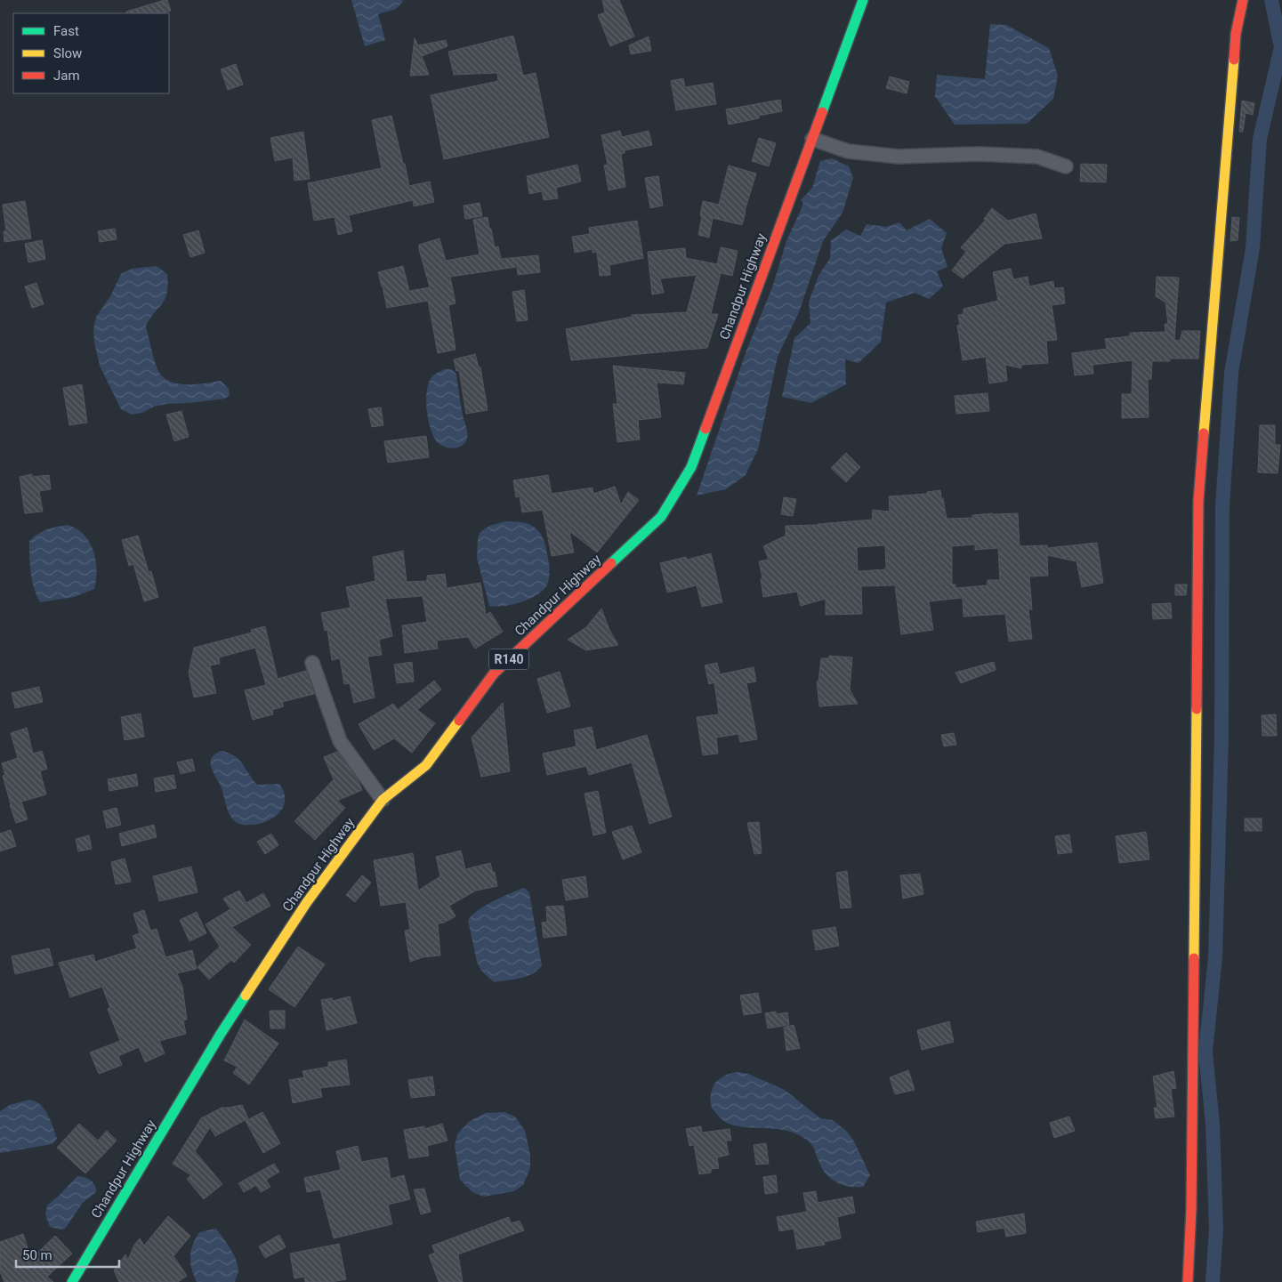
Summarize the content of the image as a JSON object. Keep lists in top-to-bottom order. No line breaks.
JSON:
{"streets":{"main road":["Chandpur Highway","R140"]},"legend":["Fast","Slow","Jam"],"scale_bar":"50 m"}
